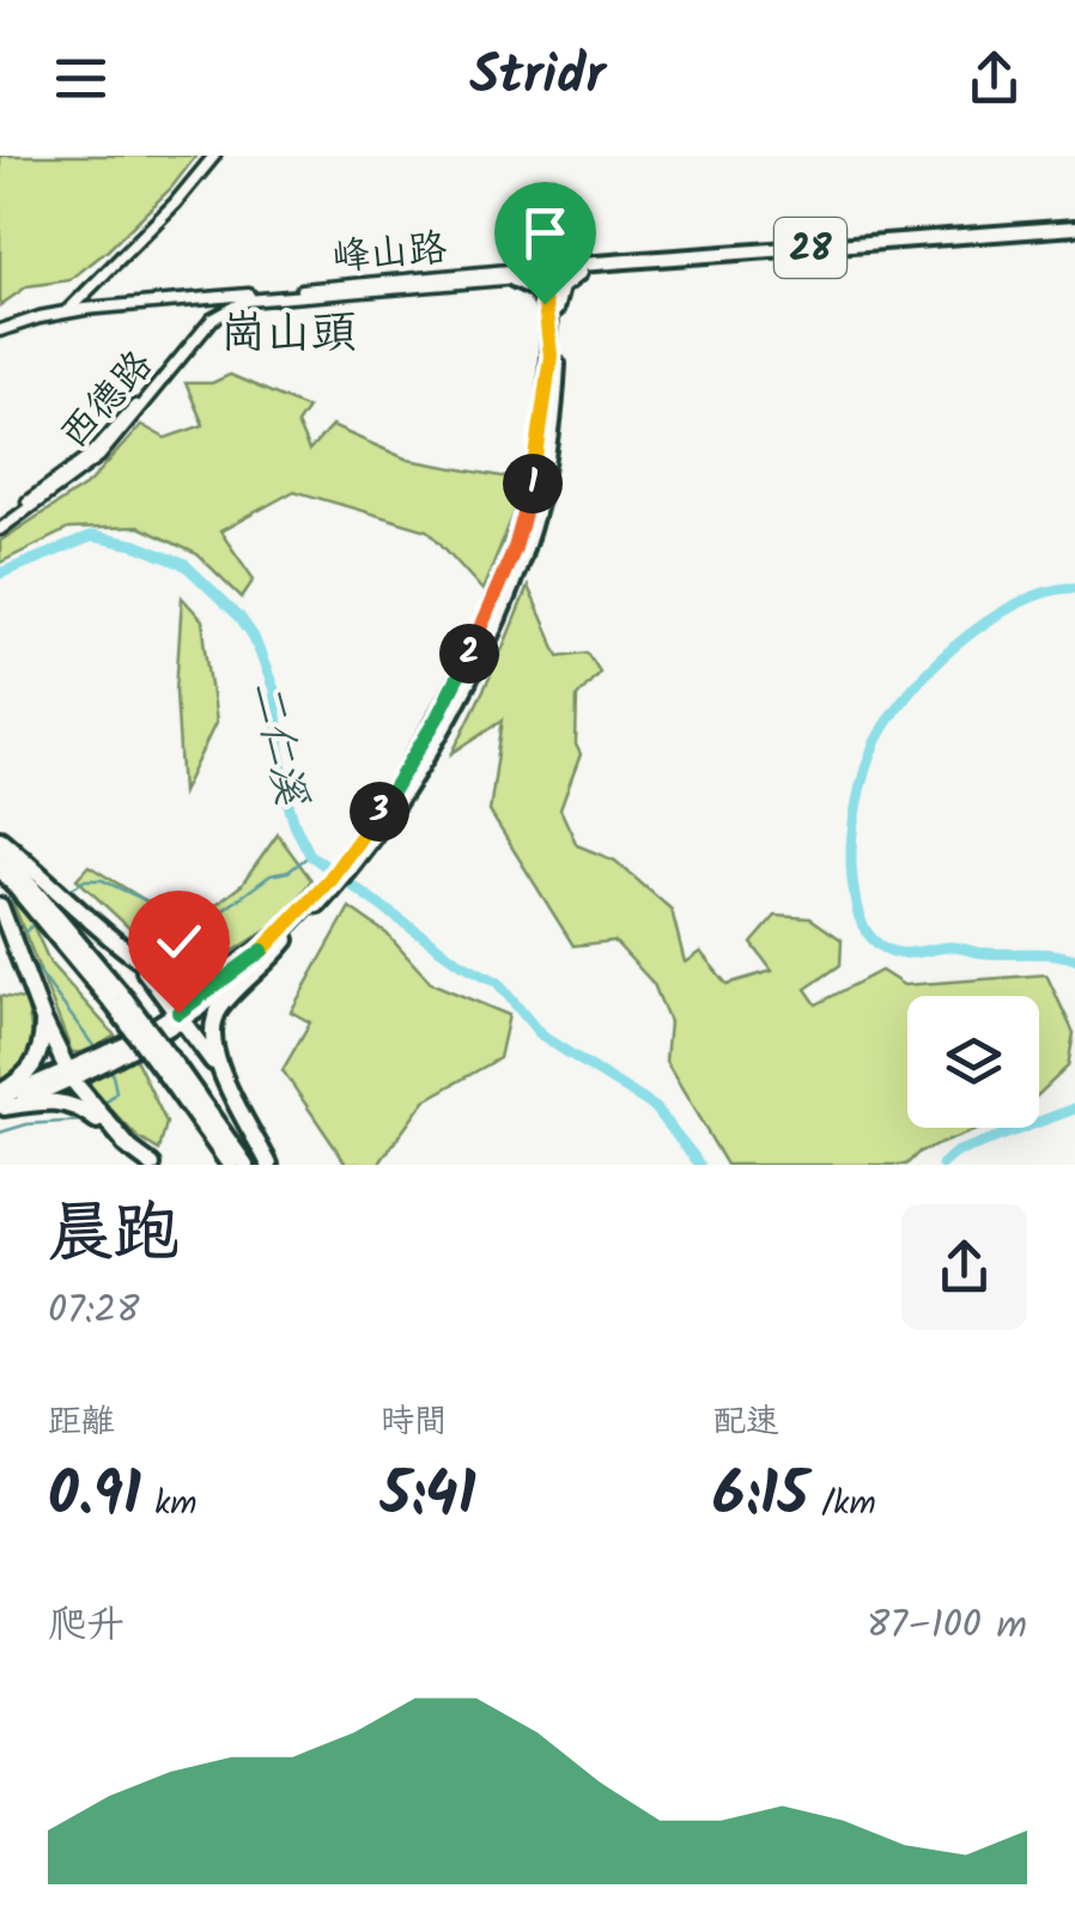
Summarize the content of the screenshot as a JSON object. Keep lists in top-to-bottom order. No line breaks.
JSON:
{"streets":{"main road":["28","峰山路"],"street":["西德路"]},"crossings":[["峰山路","西德路"]],"districts":["崗山頭"],"water":["二仁溪"],"page":{"header":"Stridr","pins":["1","2","3"],"heading":["晨跑","07:28"],"stats":[["距離","0.91 km"],["時間","5:41"],["配速","6:15 /km"]],"chart":["爬升","87–100 m"]}}
